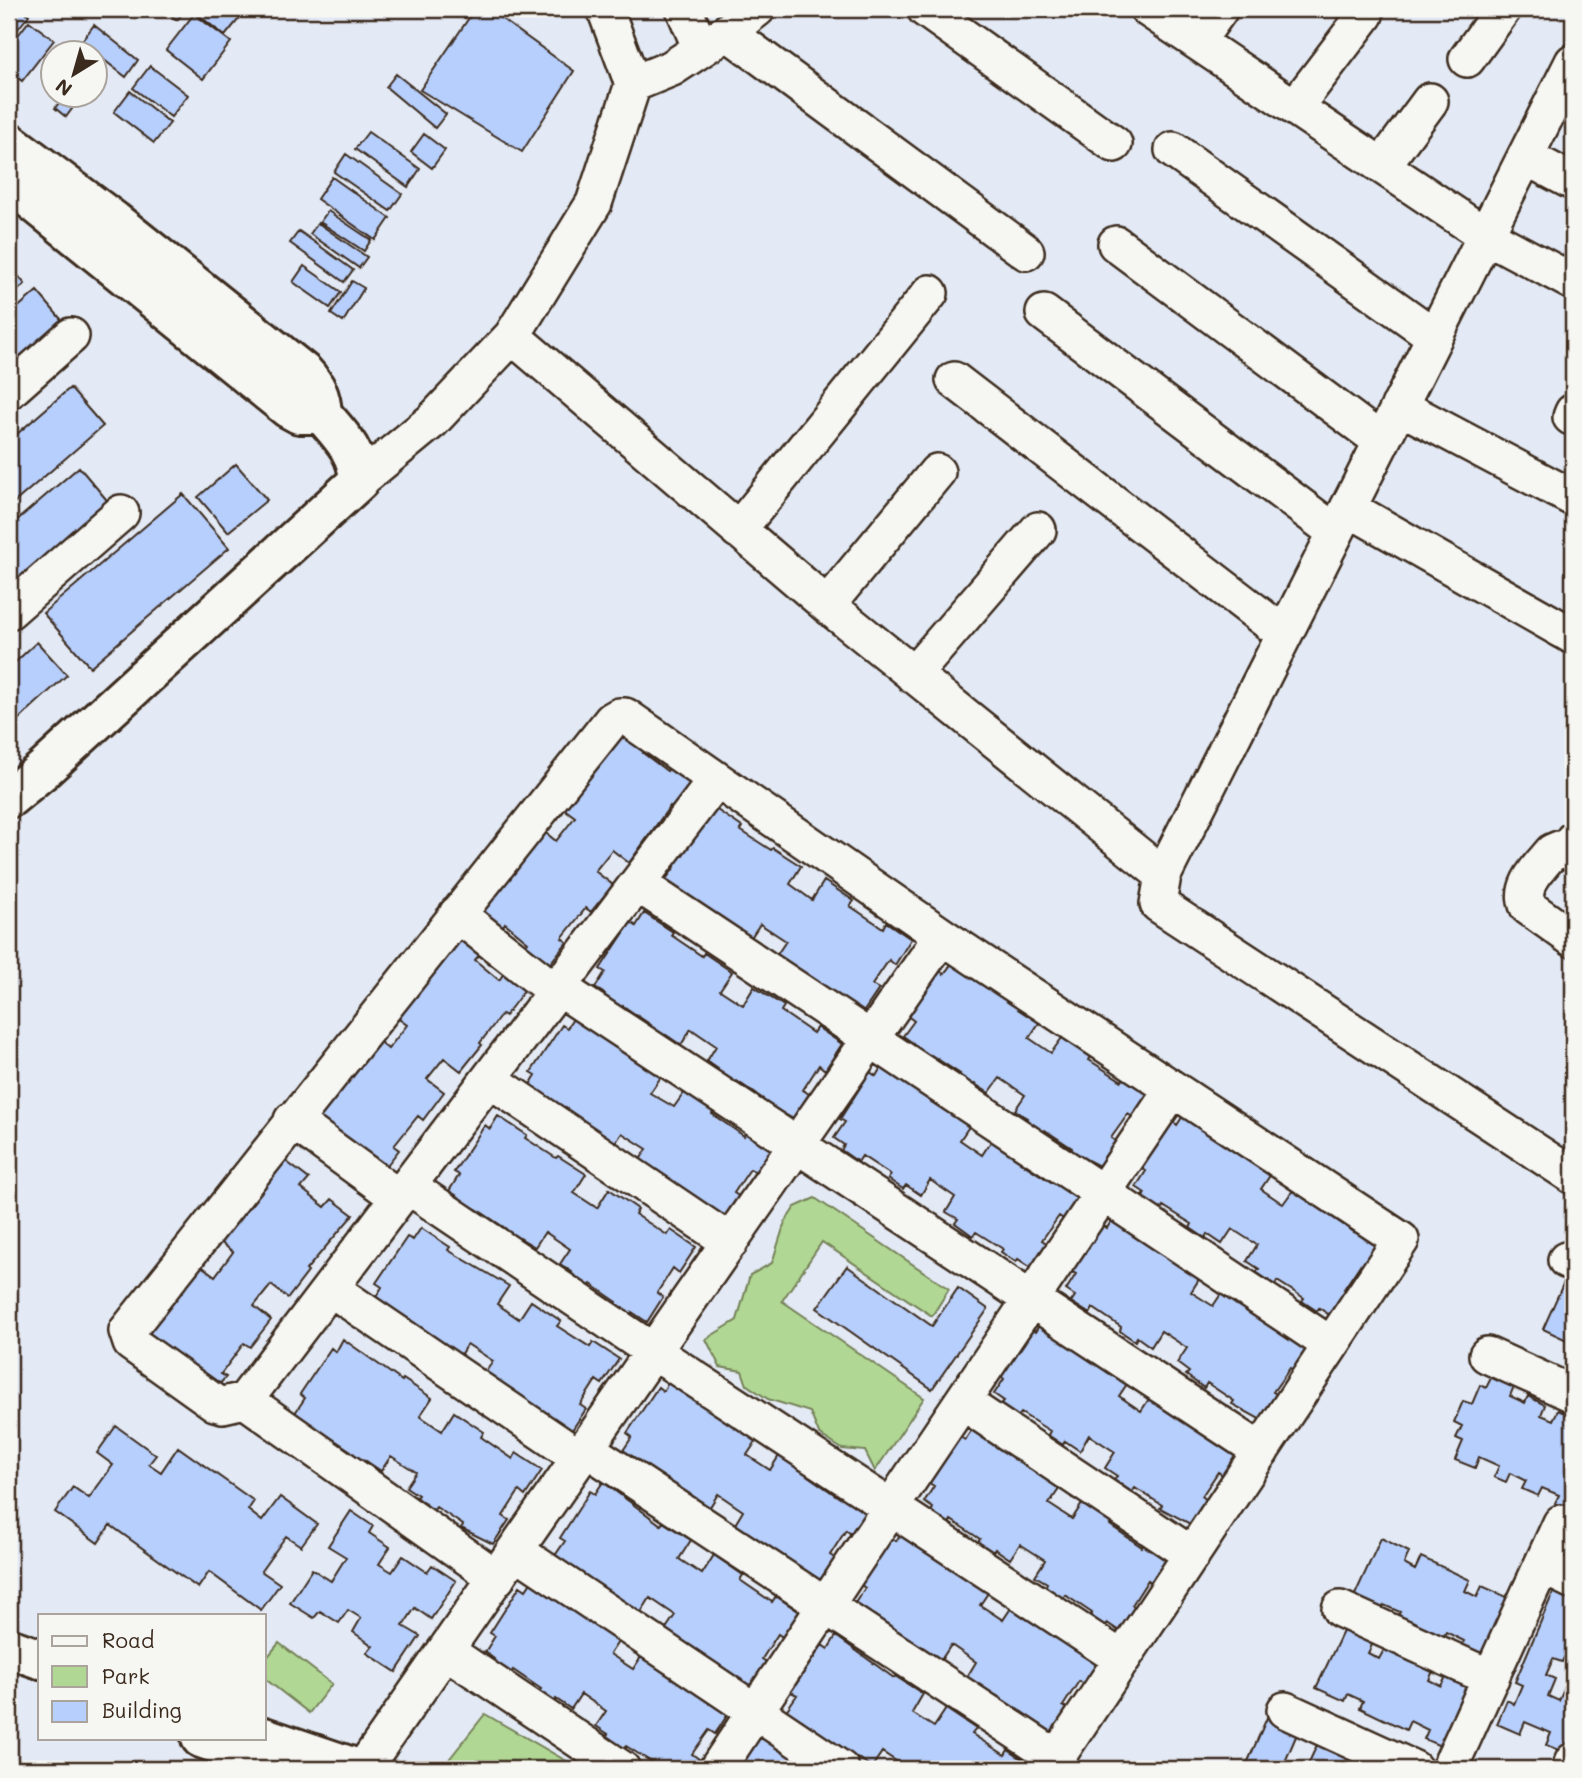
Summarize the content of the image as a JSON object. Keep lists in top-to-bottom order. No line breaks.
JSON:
{"legend":["Road","Park","Building"],"north":"bottom left"}
